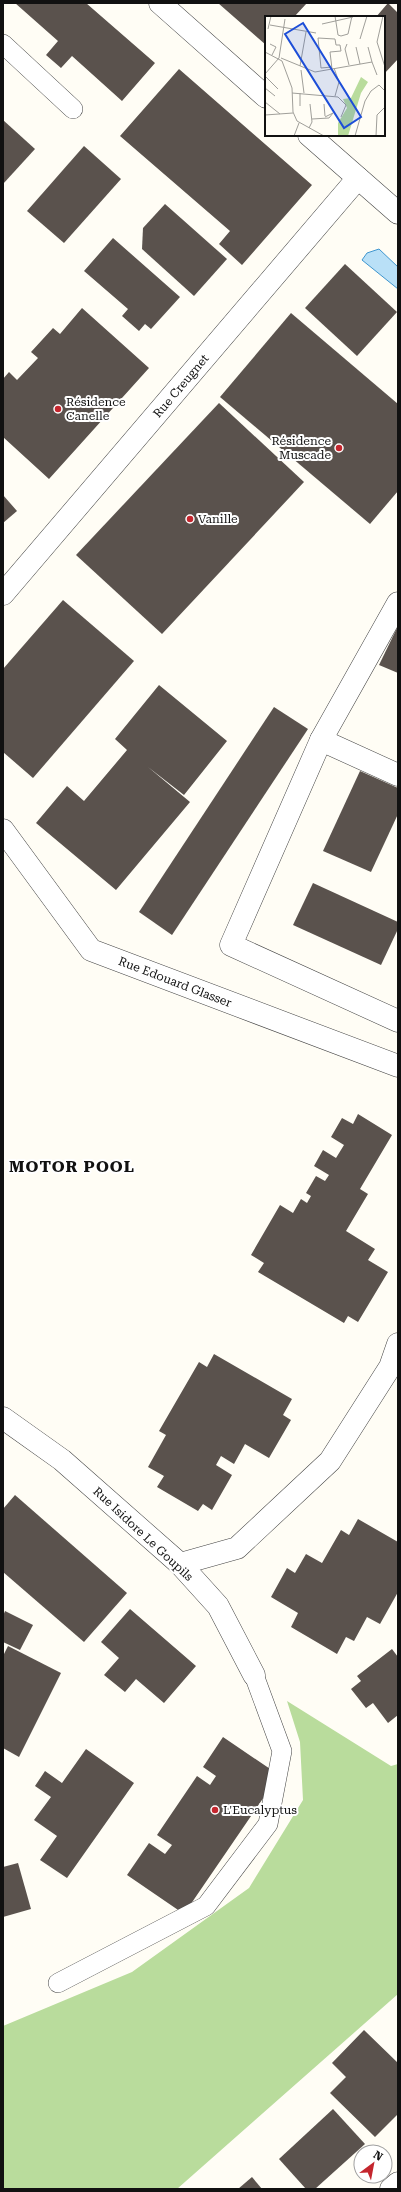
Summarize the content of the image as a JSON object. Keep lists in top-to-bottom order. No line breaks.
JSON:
{"streets":{"street":["Rue Creugnet","Rue Edouard Glasser","Rue Isidore Le Goupils"]},"districts":["MOTOR POOL"],"places":["Résidence Canelle","Résidence Muscade","Vanille","L'Eucalyptus"],"north":"top right"}
